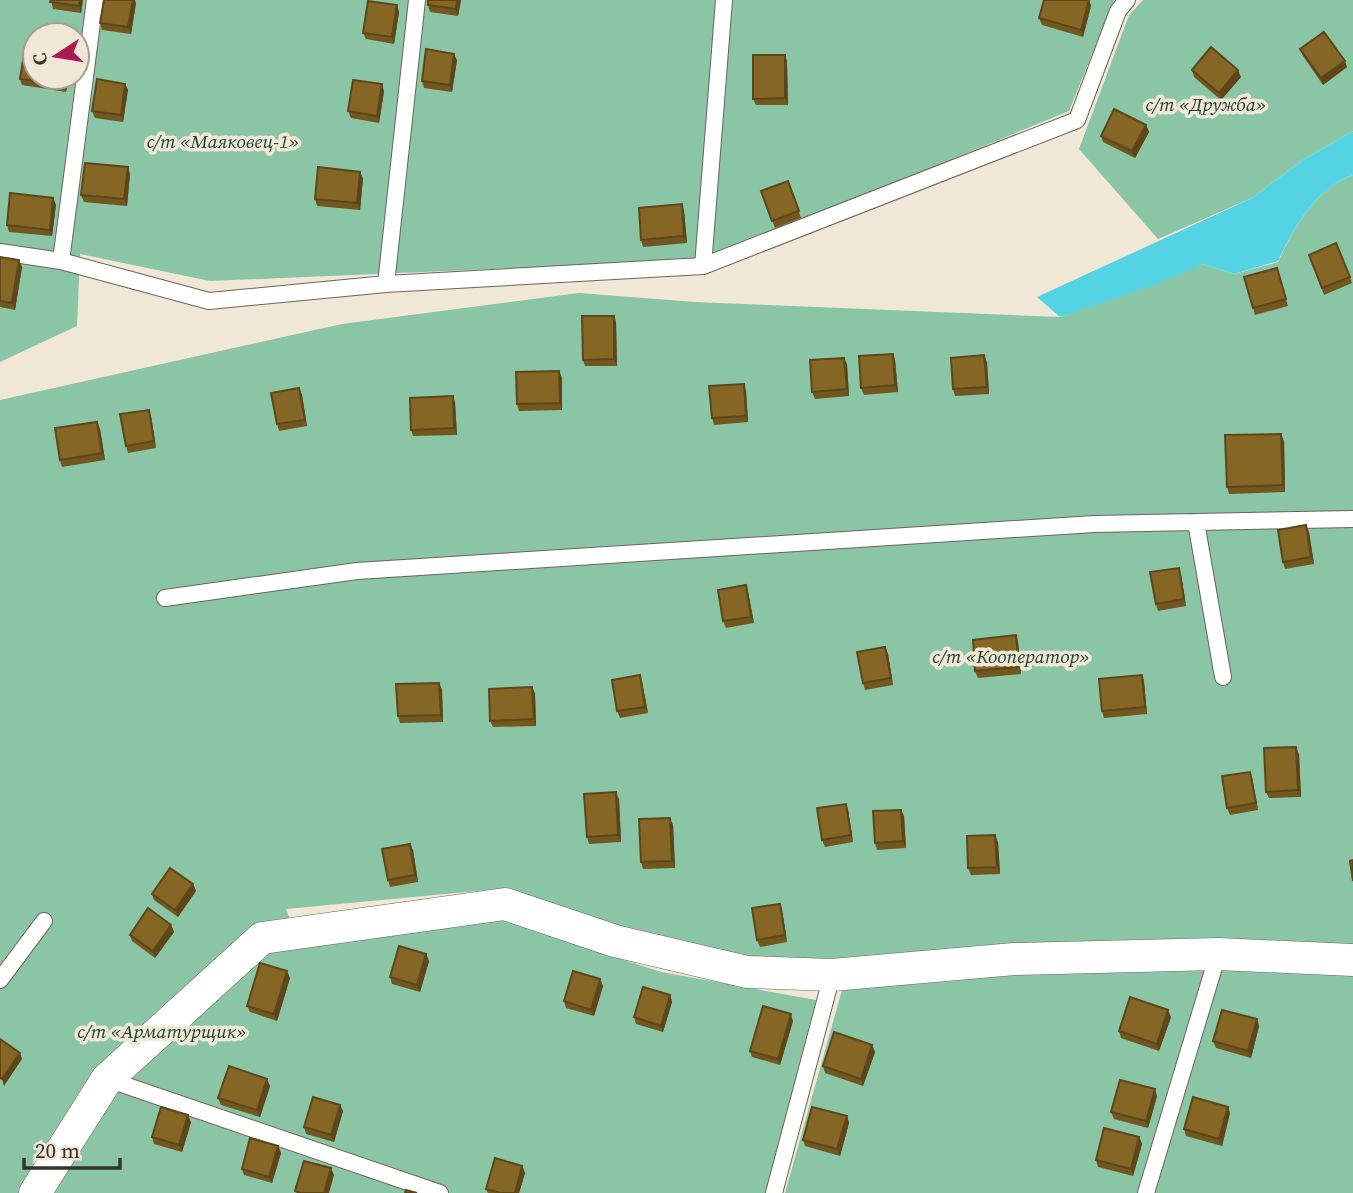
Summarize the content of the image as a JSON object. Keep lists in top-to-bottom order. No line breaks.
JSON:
{"parks":["с/т «Дружба»","с/т «Маяковец-1»","с/т «Кооператор»","с/т «Арматурщик»"],"scale_bar":"20 m","north":"left"}
